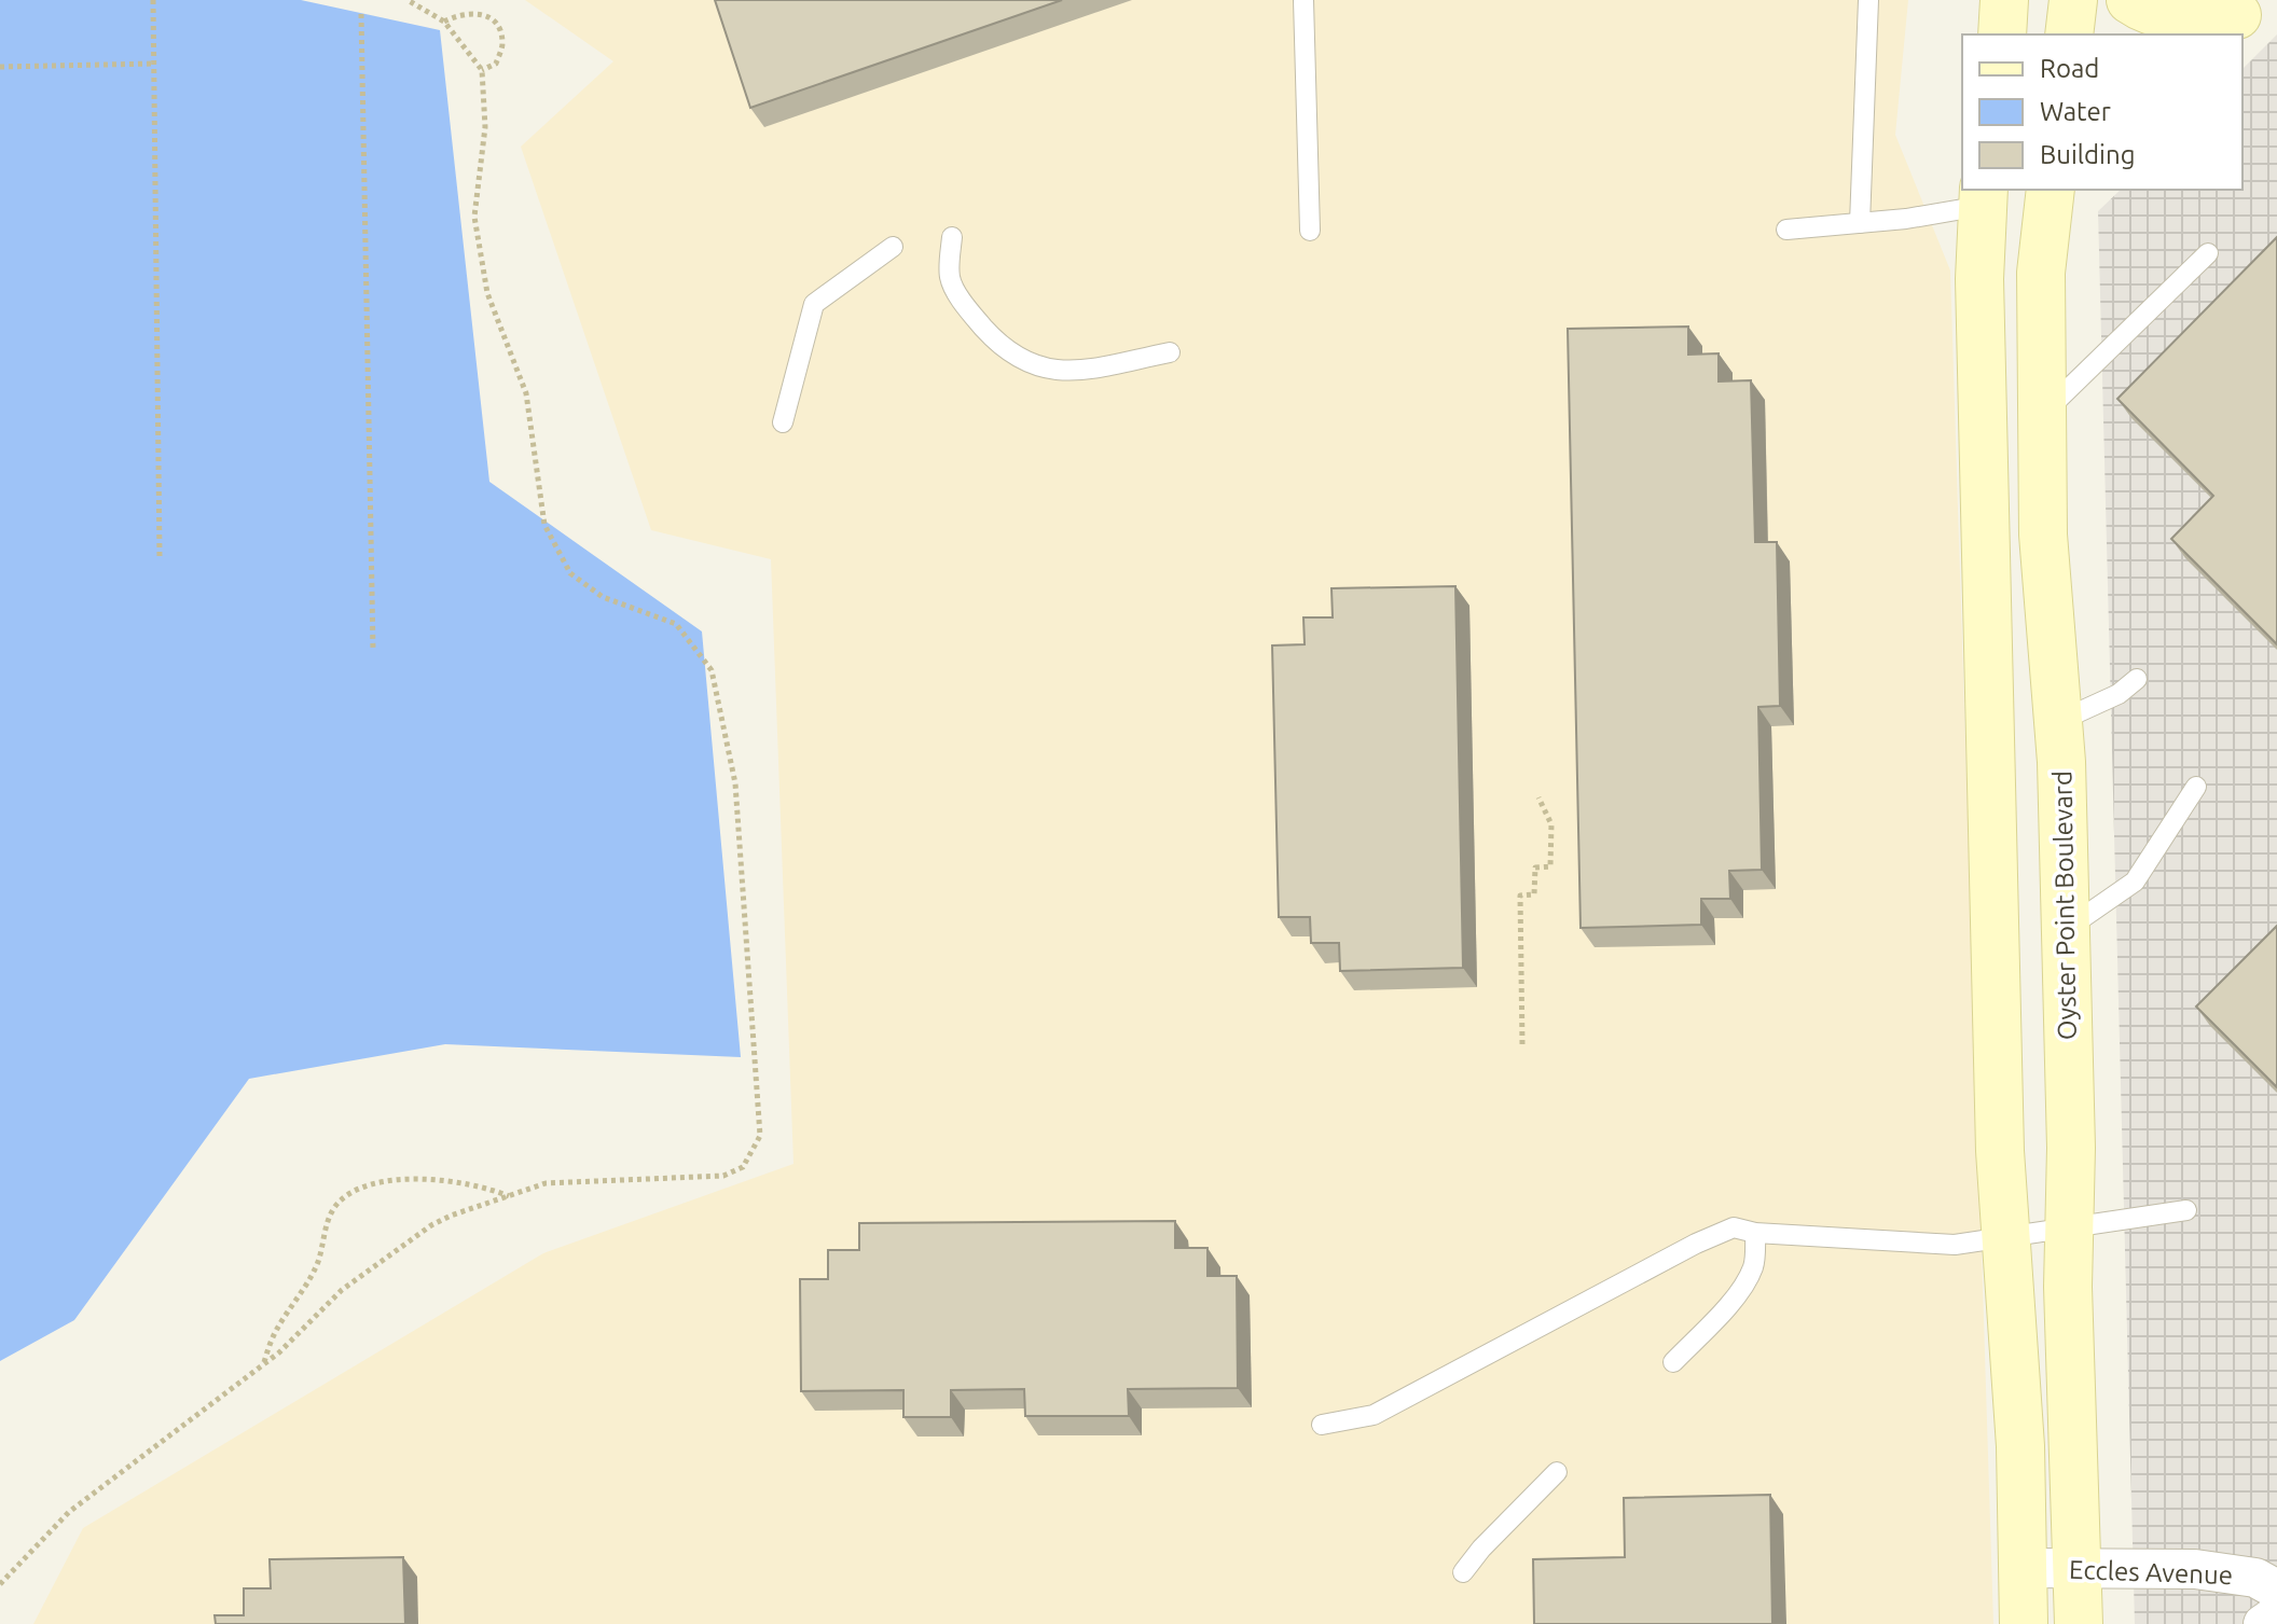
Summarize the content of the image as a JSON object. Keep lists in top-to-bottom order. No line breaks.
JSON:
{"streets":{"street":["Oyster Point Boulevard","Eccles Avenue"]},"crossings":[["Oyster Point Boulevard","Eccles Avenue"]],"legend":["Road","Water","Building"]}
